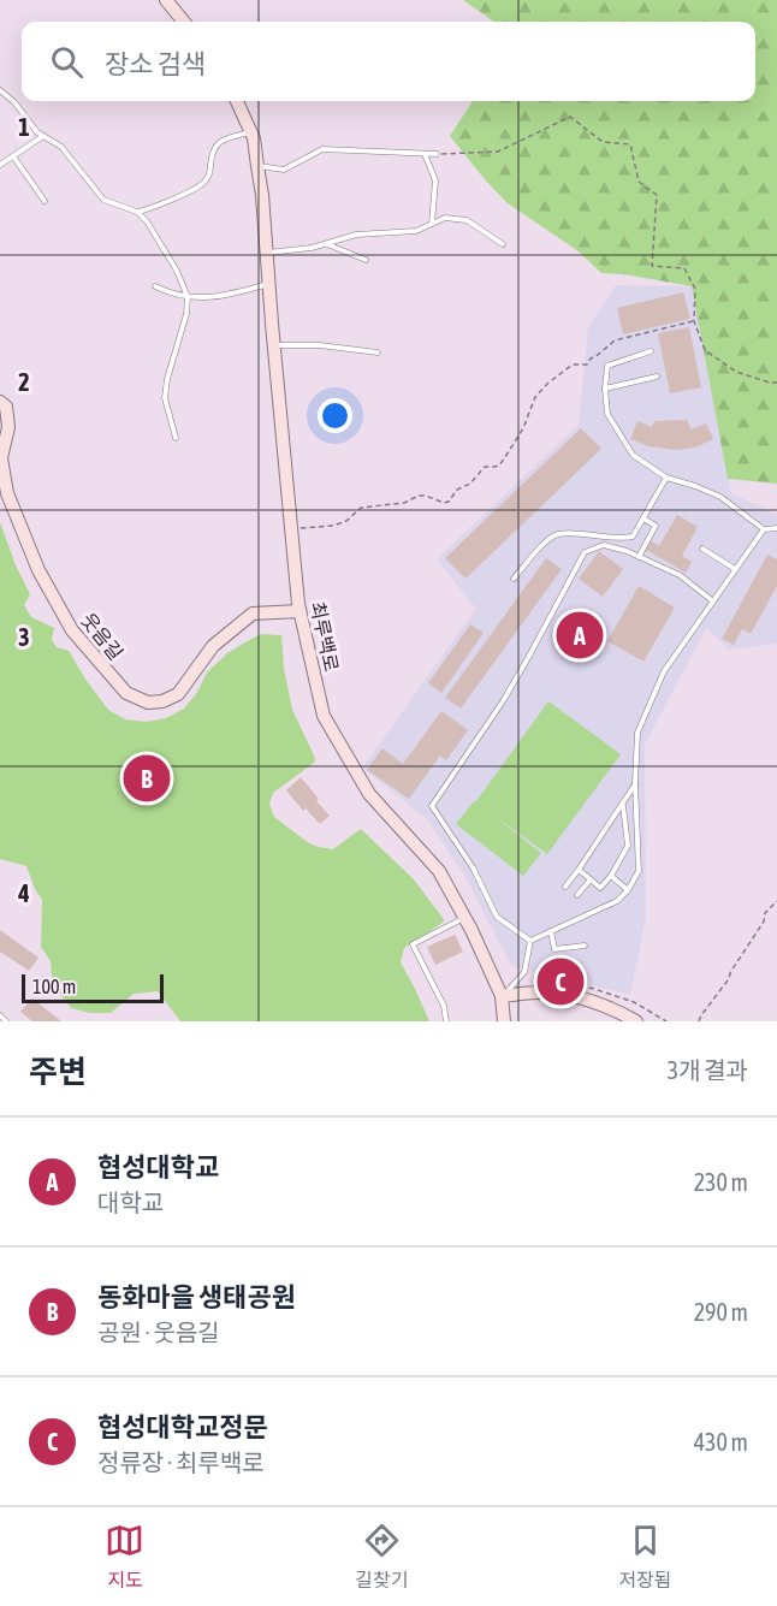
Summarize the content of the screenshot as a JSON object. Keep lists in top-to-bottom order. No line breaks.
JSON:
{"streets":{"street":["웃음길","최루백로"]},"crossings":[["웃음길","최루백로"]],"scale_bar":"100 m","page":{"search":"장소 검색","pins":["A","B","C"],"scale":"100 m","heading":["주변","3개 결과"],"list":[{"mark":"A","name":"협성대학교","note":"대학교","value":"230 m"},{"mark":"B","name":"동화마을 생태공원","note":"공원 · 웃음길","value":"290 m"},{"mark":"C","name":"협성대학교정문","note":"정류장 · 최루백로","value":"430 m"}],"nav":["지도","길찾기","저장됨"]},"grid":{"rows":["1","2","3","4"]}}
